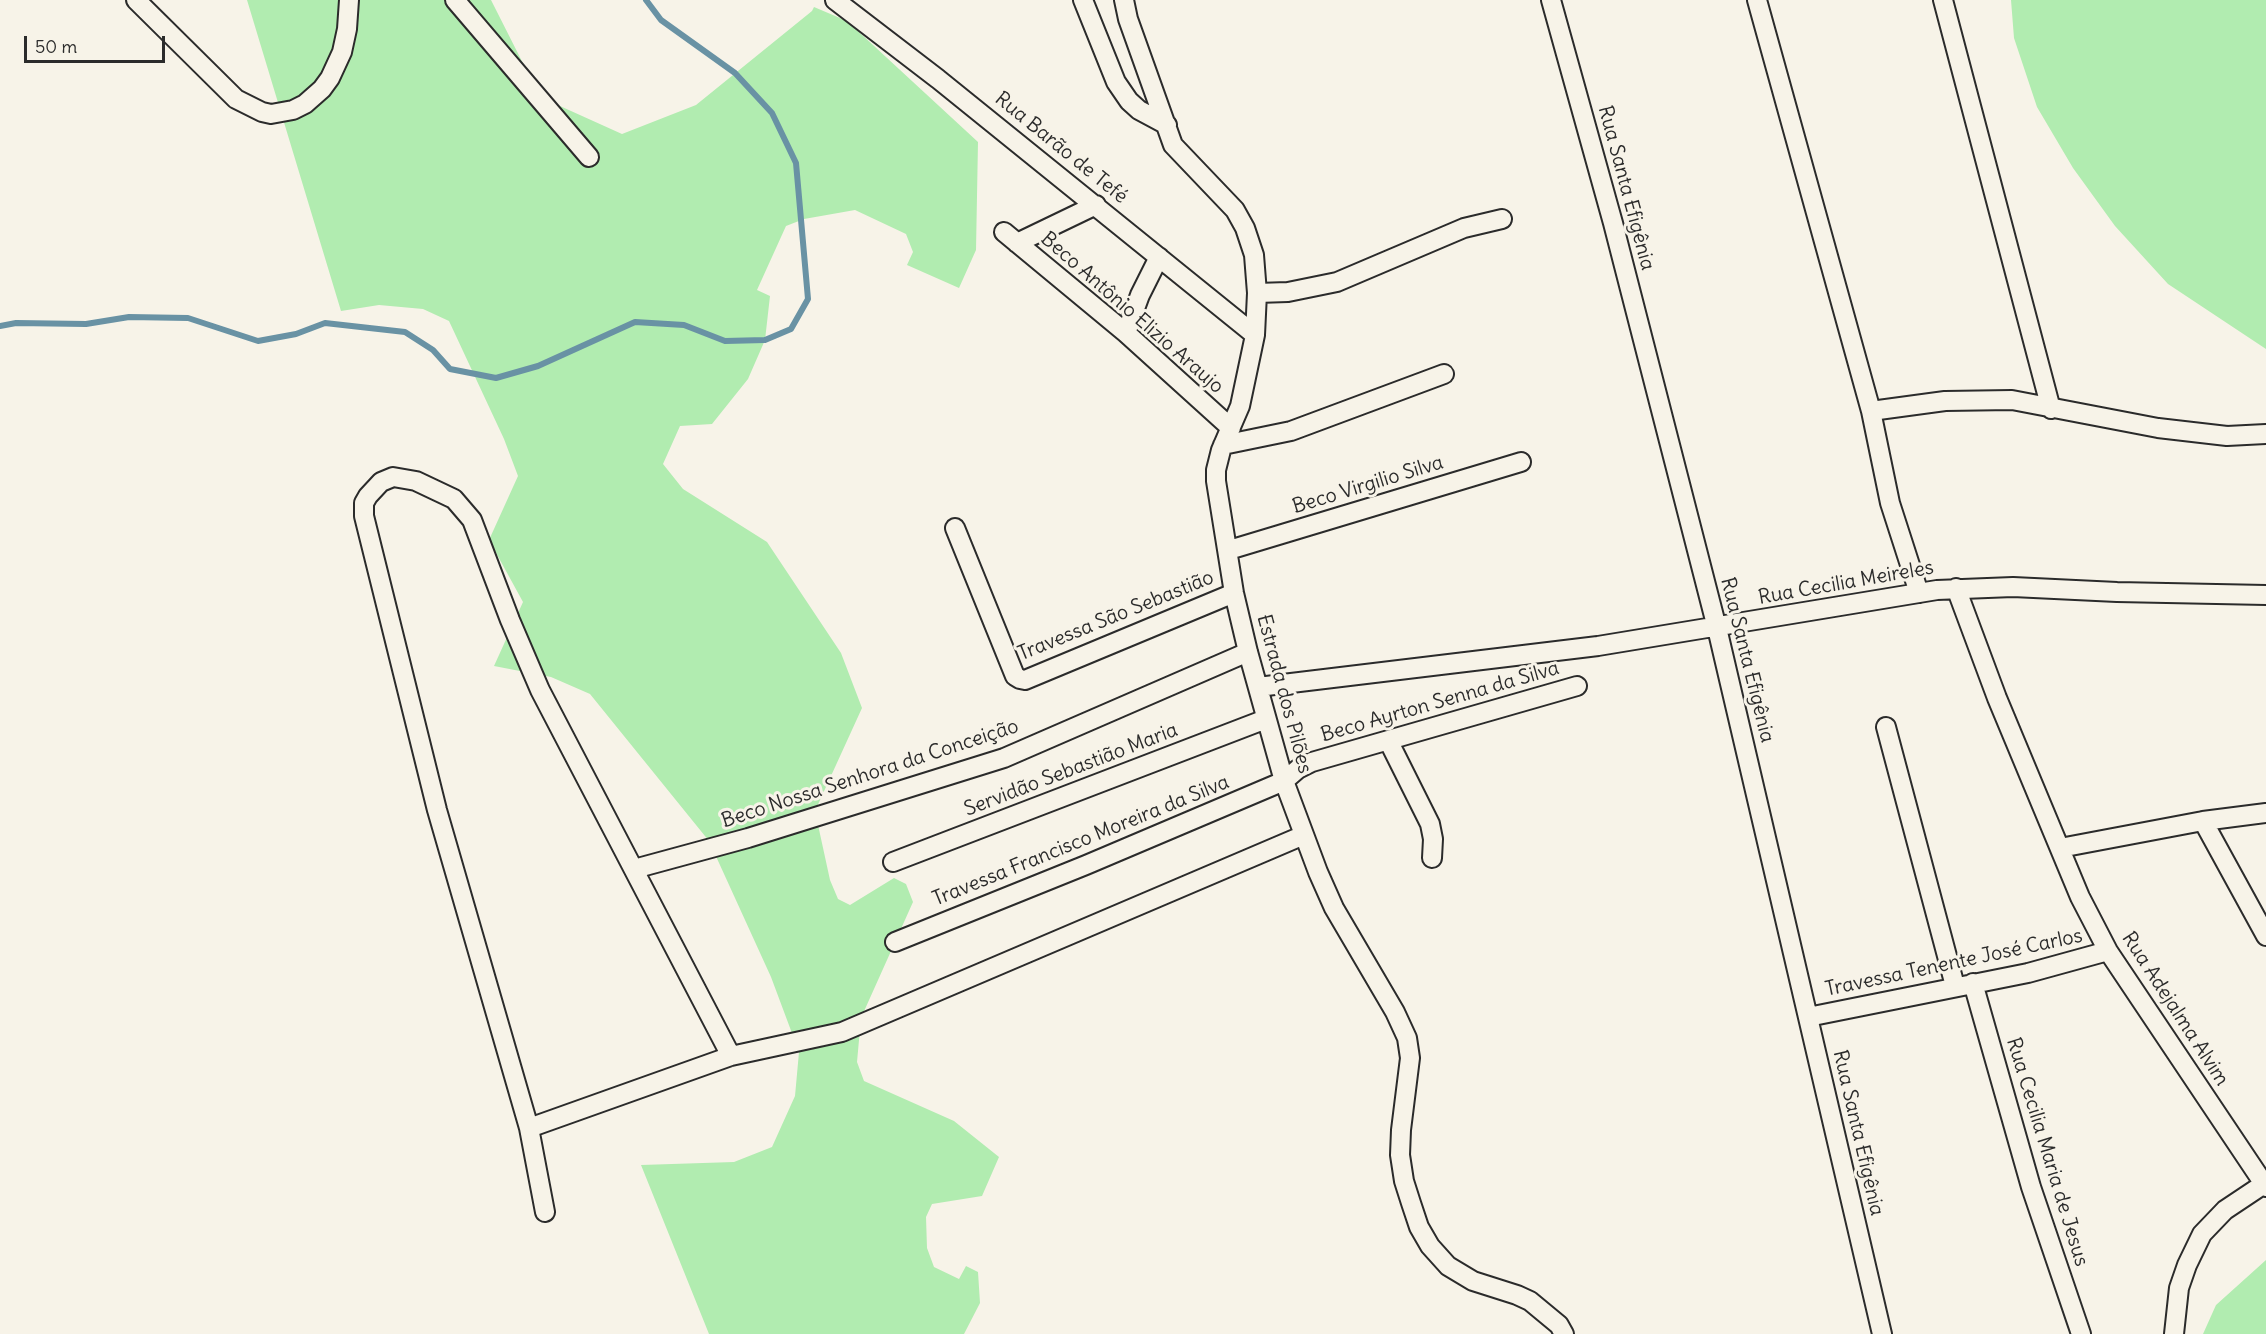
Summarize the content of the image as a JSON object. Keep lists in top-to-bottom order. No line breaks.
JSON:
{"streets":{"street":["Rua Barão de Tefé","Rua Santa Efigênia","Beco Antônio Elizio Araujo","Beco Virgilio Silva","Rua Cecilia Meireles","Travessa São Sebastião","Estrada dos Pilões","Beco Ayrton Senna da Silva","Servidão Sebastião Maria","Beco Nossa Senhora da Conceição","Travessa Francisco Moreira da Silva","Travessa Tenente José Carlos","Rua Adejalma Alvim","Rua Cecilia Maria de Jesus"]},"crossings":[["Rua Barão de Tefé","Beco Antônio Elizio Araujo"],["Rua Barão de Tefé","Estrada dos Pilões"],["Rua Santa Efigênia","Rua Cecilia Meireles"],["Rua Santa Efigênia","Travessa Tenente José Carlos"],["Beco Antônio Elizio Araujo","Estrada dos Pilões"],["Beco Virgilio Silva","Estrada dos Pilões"],["Rua Cecilia Meireles","Estrada dos Pilões"],["Rua Cecilia Meireles","Rua Adejalma Alvim"],["Travessa São Sebastião","Estrada dos Pilões"],["Estrada dos Pilões","Beco Ayrton Senna da Silva"],["Estrada dos Pilões","Servidão Sebastião Maria"],["Estrada dos Pilões","Beco Nossa Senhora da Conceição"],["Estrada dos Pilões","Travessa Francisco Moreira da Silva"],["Beco Ayrton Senna da Silva","Travessa Francisco Moreira da Silva"],["Travessa Tenente José Carlos","Rua Adejalma Alvim"],["Travessa Tenente José Carlos","Rua Cecilia Maria de Jesus"]],"scale_bar":"50 m"}
